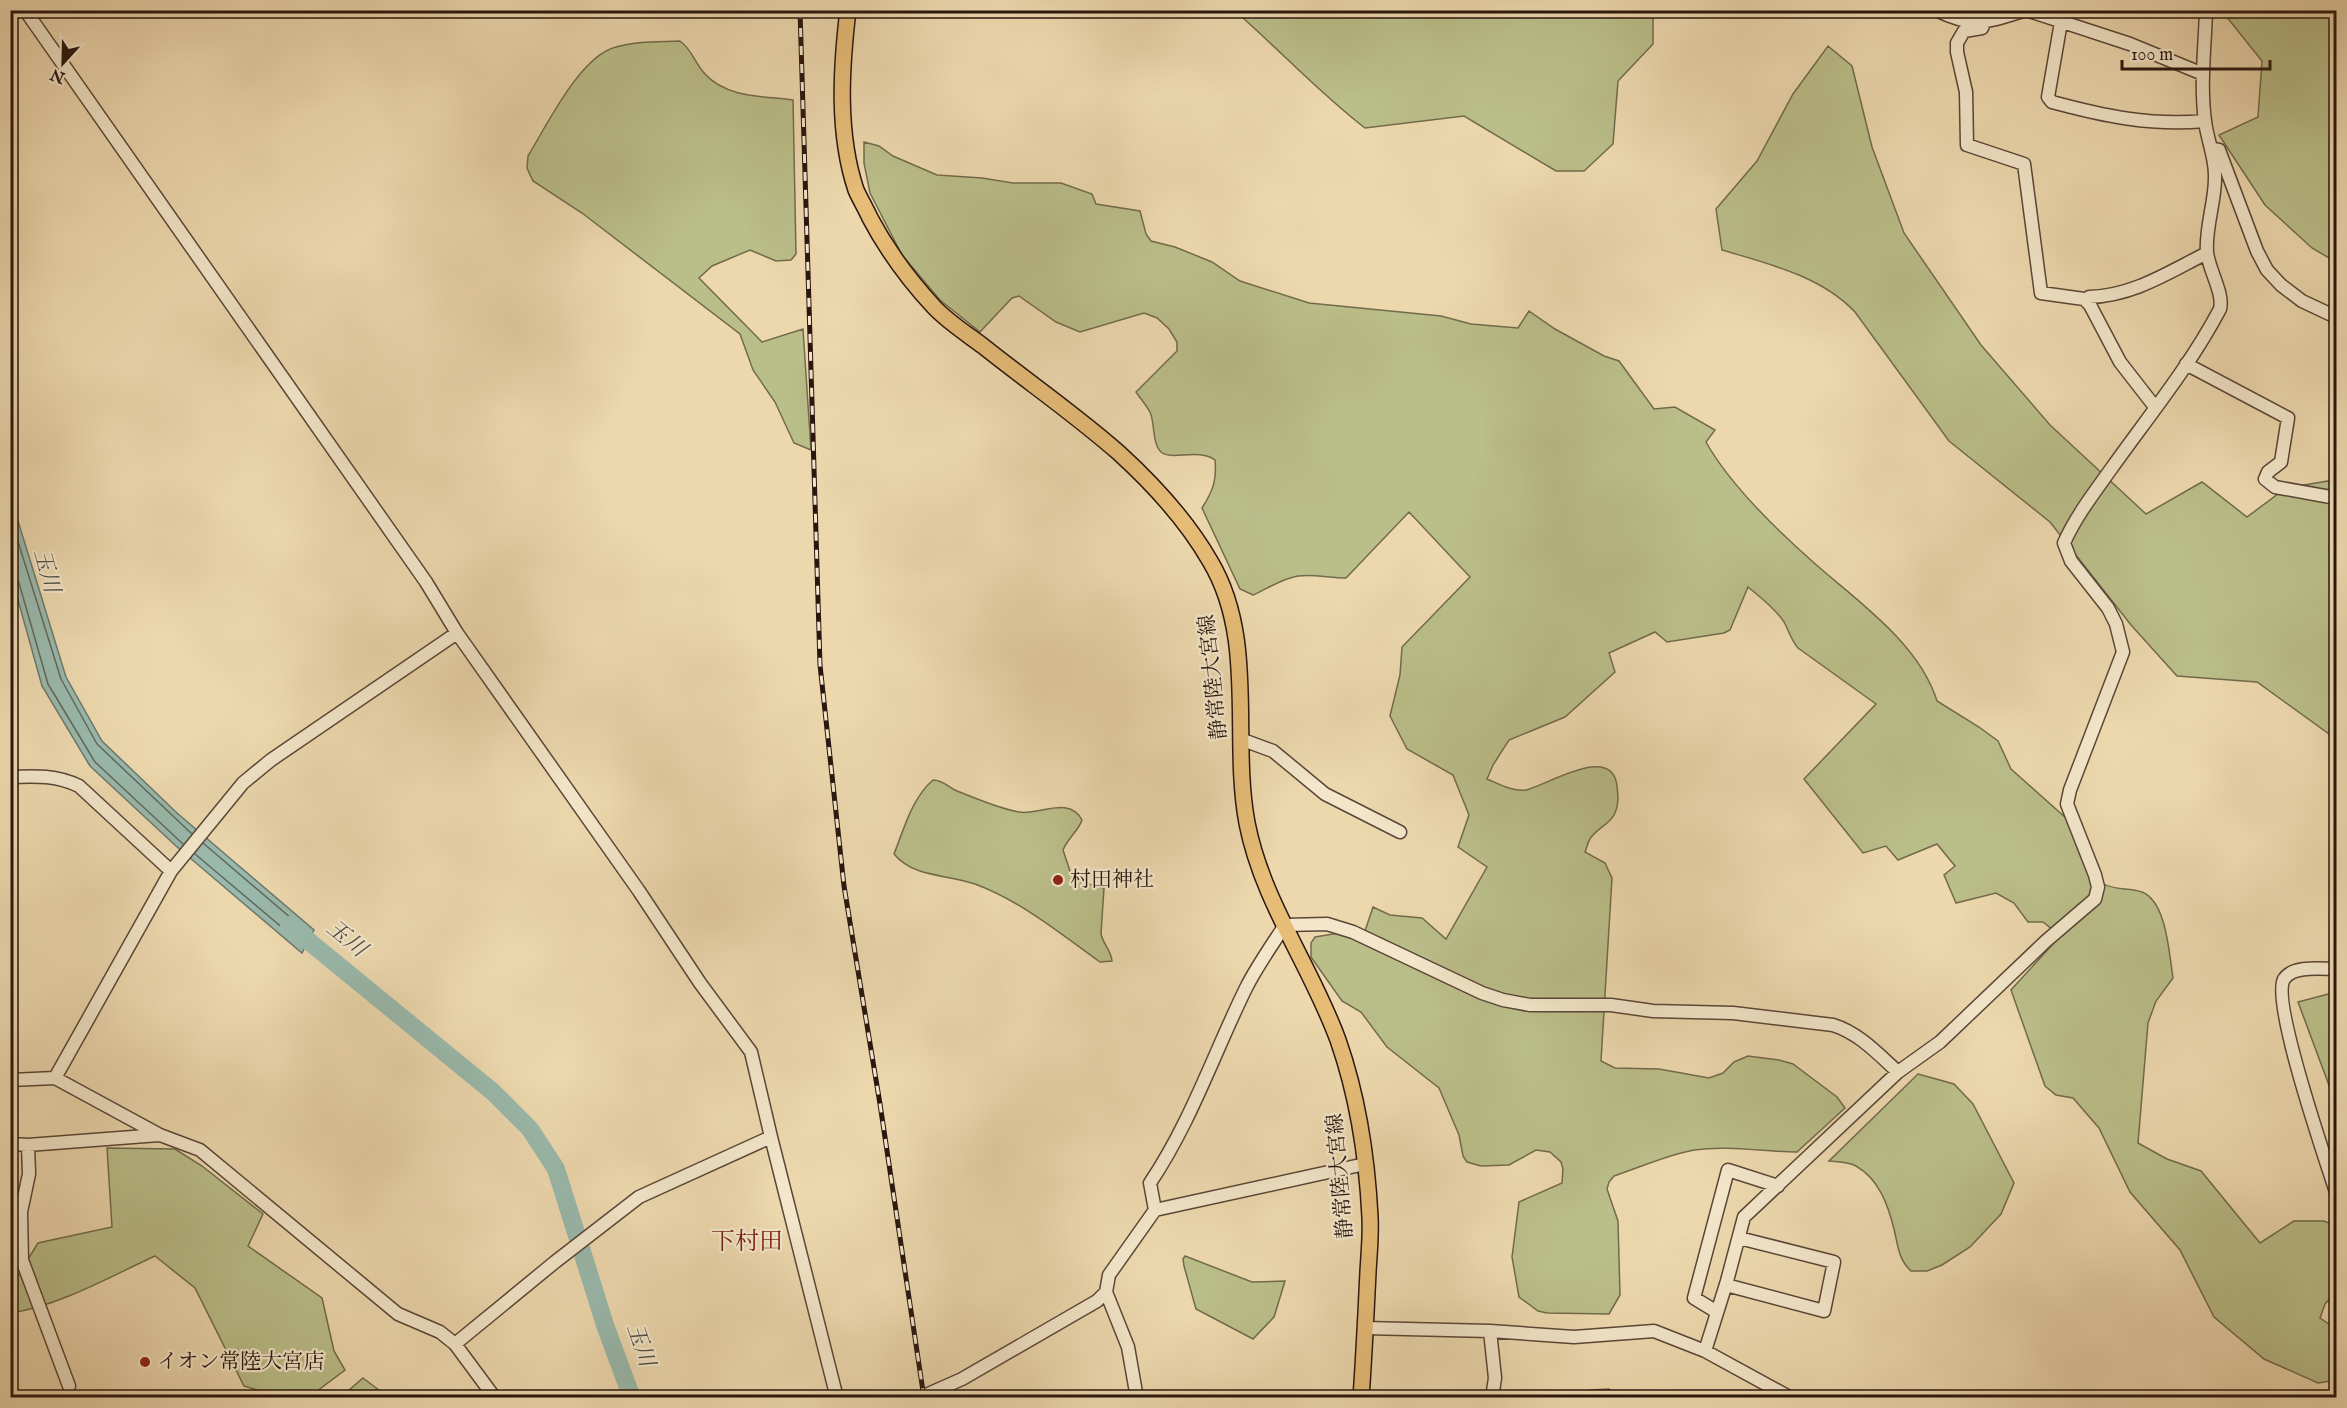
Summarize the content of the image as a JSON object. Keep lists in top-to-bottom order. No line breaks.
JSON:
{"streets":{"main road":["静常陸大宮線"]},"districts":["下村田"],"water":["玉川"],"places":["村田神社","イオン常陸大宮店"],"scale_bar":"100 m","north":"bottom"}
